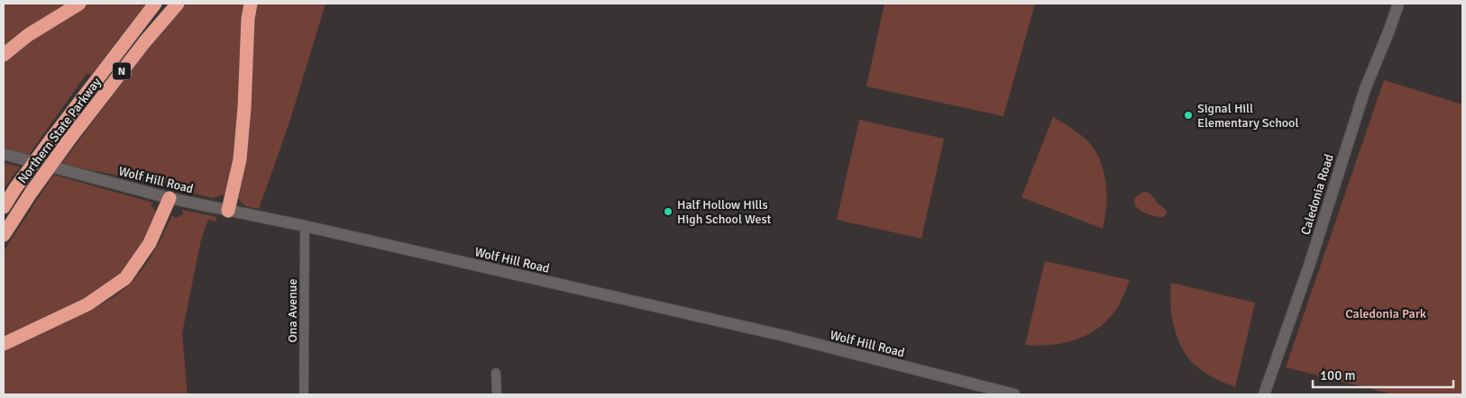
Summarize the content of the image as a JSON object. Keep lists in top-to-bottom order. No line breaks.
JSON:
{"streets":{"highway":["N","Northern State Parkway"],"street":["Wolf Hill Road","Caledonia Road","Ona Avenue"]},"crossings":[["Wolf Hill Road","Ona Avenue"]],"parks":["Caledonia Park"],"places":["Signal Hill Elementary School","Half Hollow Hills High School West"],"scale_bar":"100 m"}
